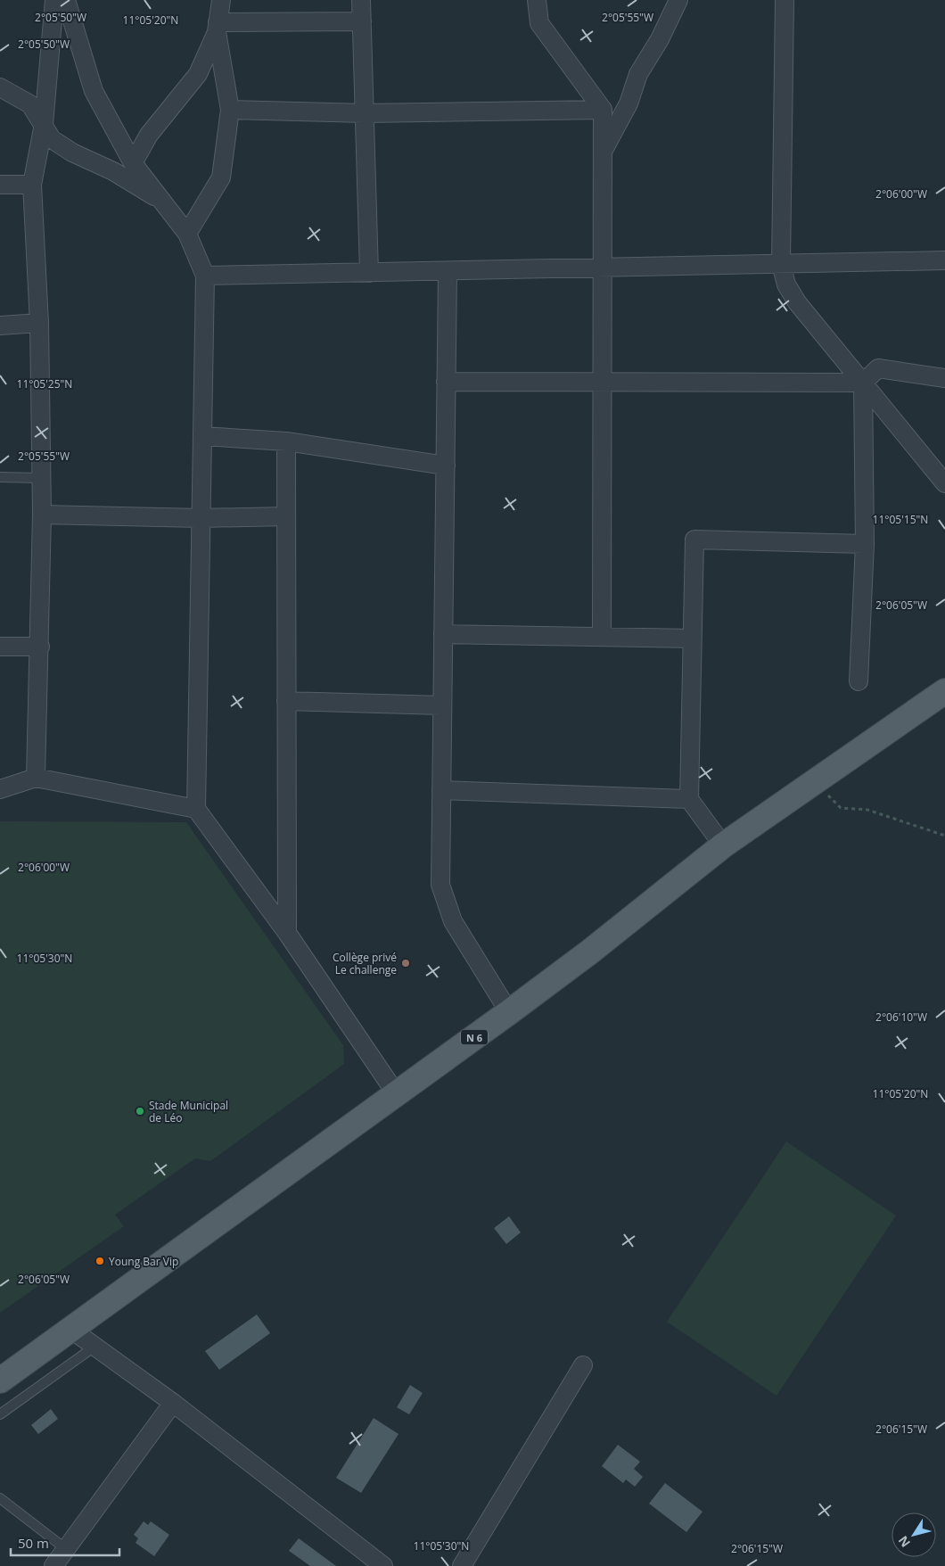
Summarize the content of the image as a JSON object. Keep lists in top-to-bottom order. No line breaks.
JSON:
{"streets":{"main road":["N 6"]},"places":["Collège privé Le challenge","Stade Municipal de Léo","Young Bar Vip"],"scale_bar":"50 m","north":"bottom left","coordinates":["2°05'50\"W","2°05'55\"W","11°05'20\"N","2°06'00\"W","11°05'25\"N","11°05'15\"N","2°06'05\"W","11°05'30\"N","2°06'10\"W","2°06'15\"W"]}
